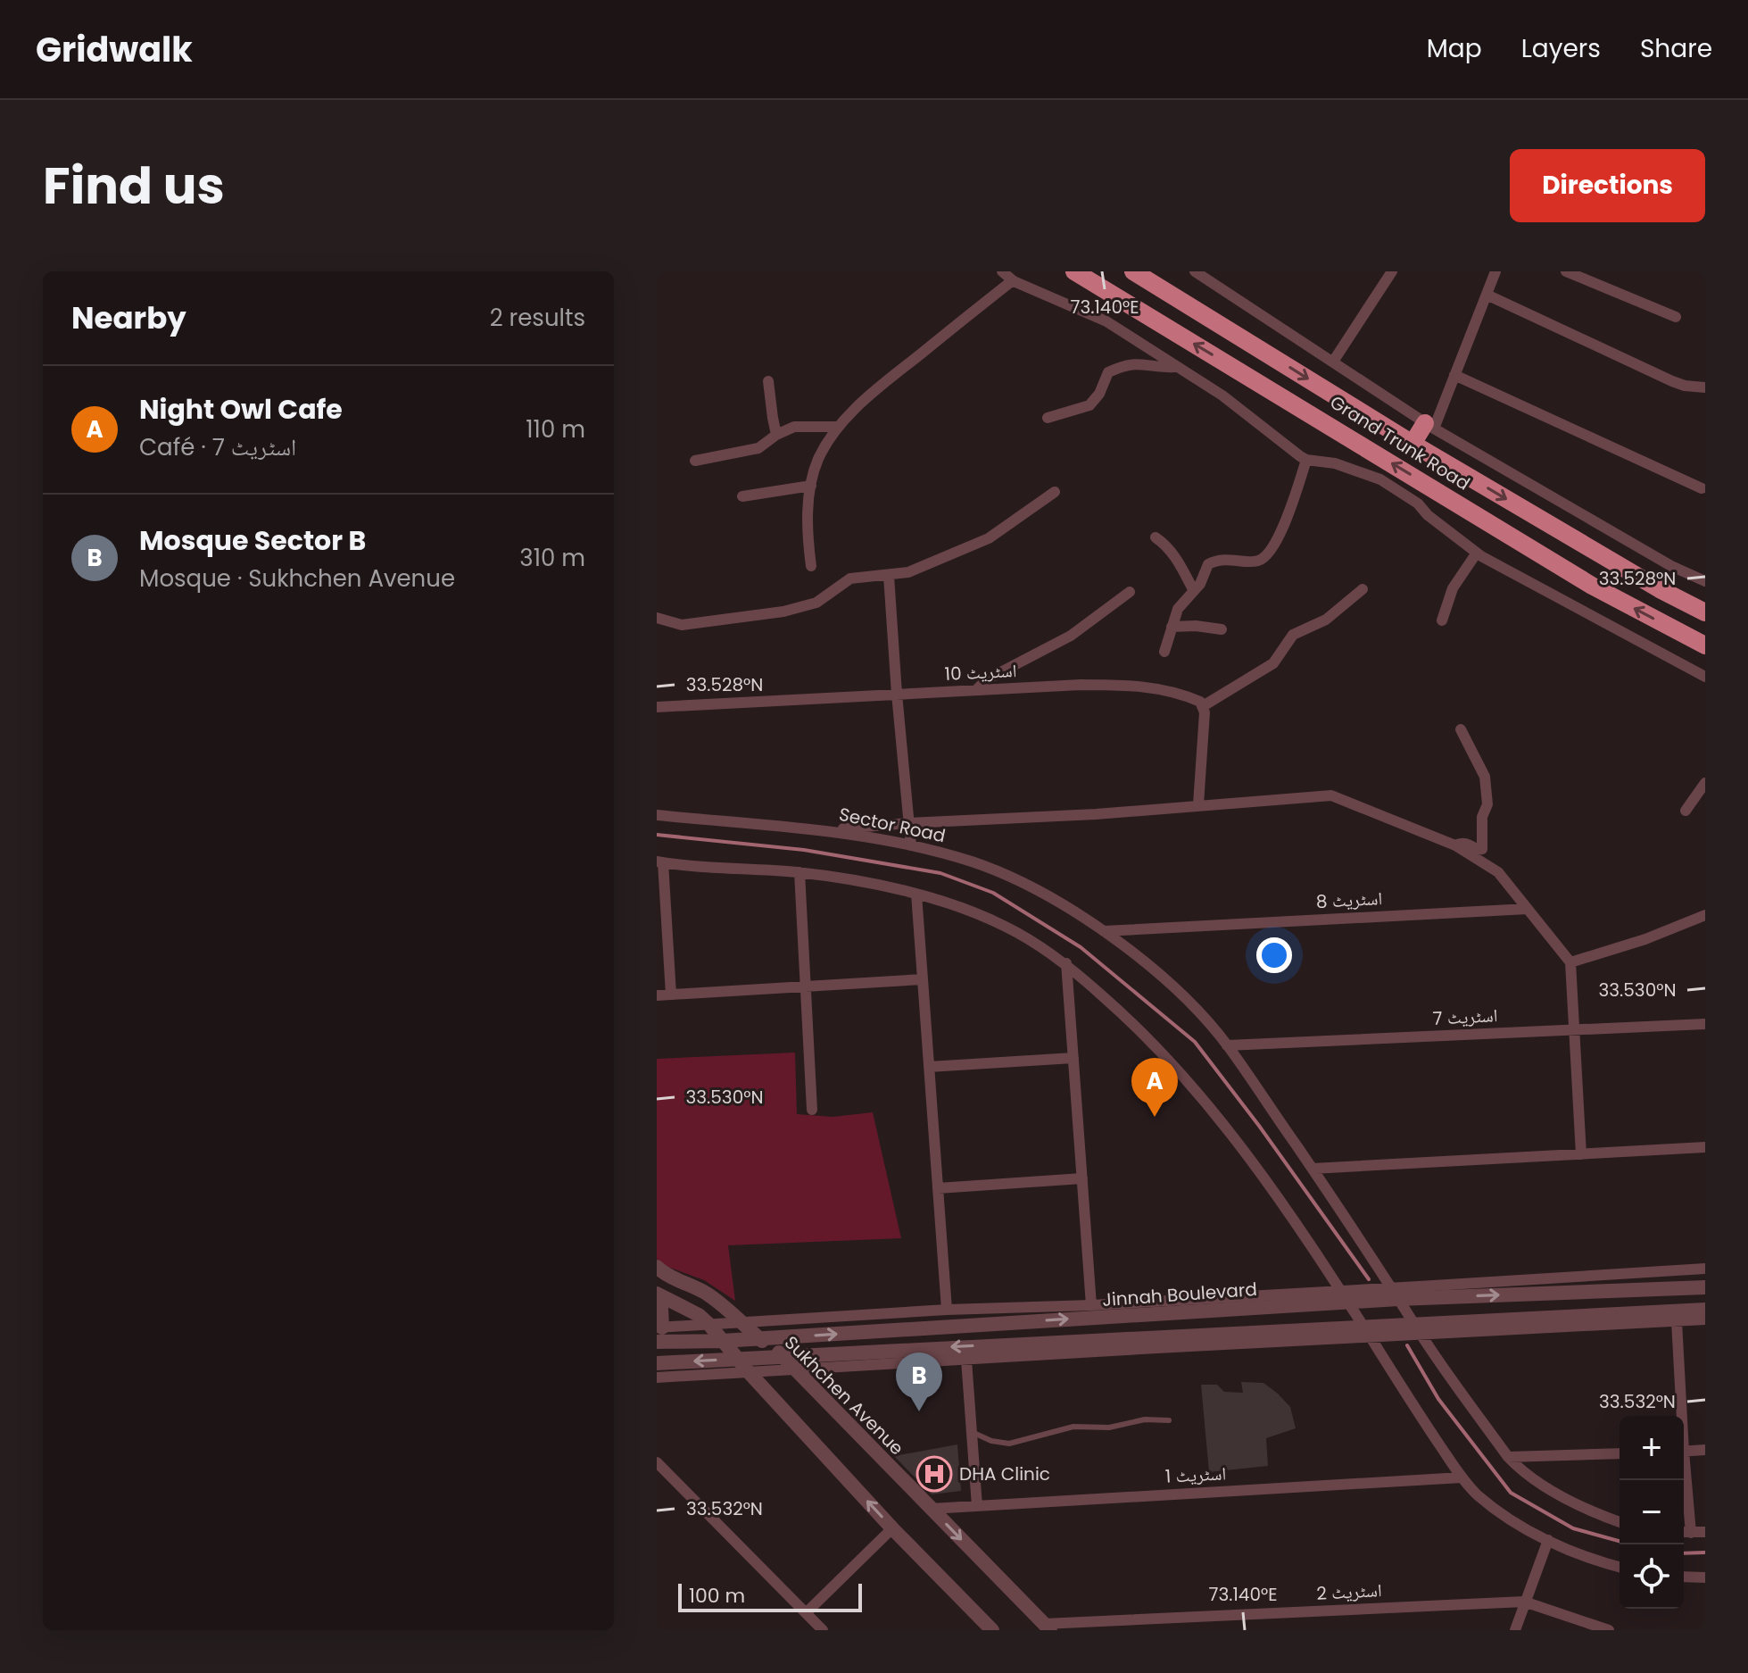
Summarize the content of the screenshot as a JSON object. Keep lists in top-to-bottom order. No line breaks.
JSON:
{"streets":{"highway":["Grand Trunk Road"],"street":["اسٹریٹ 10","Sector Road","اسٹریٹ 8","اسٹریٹ 7","Jinnah Boulevard","Sukhchen Avenue","اسٹریٹ 1","اسٹریٹ 2"]},"crossings":[["Sector Road","اسٹریٹ 8"],["Sector Road","اسٹریٹ 7"],["Sector Road","Jinnah Boulevard"],["Jinnah Boulevard","Sukhchen Avenue"],["Sukhchen Avenue","اسٹریٹ 1"],["Sukhchen Avenue","اسٹریٹ 2"]],"places":{"hospital":["DHA Clinic"]},"scale_bar":"100 m","page":{"header":"Gridwalk","nav":["Map","Layers","Share"],"title":"Find us","buttons":"Directions","heading":["Nearby","2 results"],"list":[{"mark":"A","name":"Night Owl Cafe","note":"Café · اسٹریٹ 7","value":"110 m"},{"mark":"B","name":"Mosque Sector B","note":"Mosque · Sukhchen Avenue","value":"310 m"}],"pins":["A","B"],"map_buttons":["+","−"],"scale":"100 m"},"coordinates":["73.140°E","33.528°N","33.530°N","33.532°N"]}
